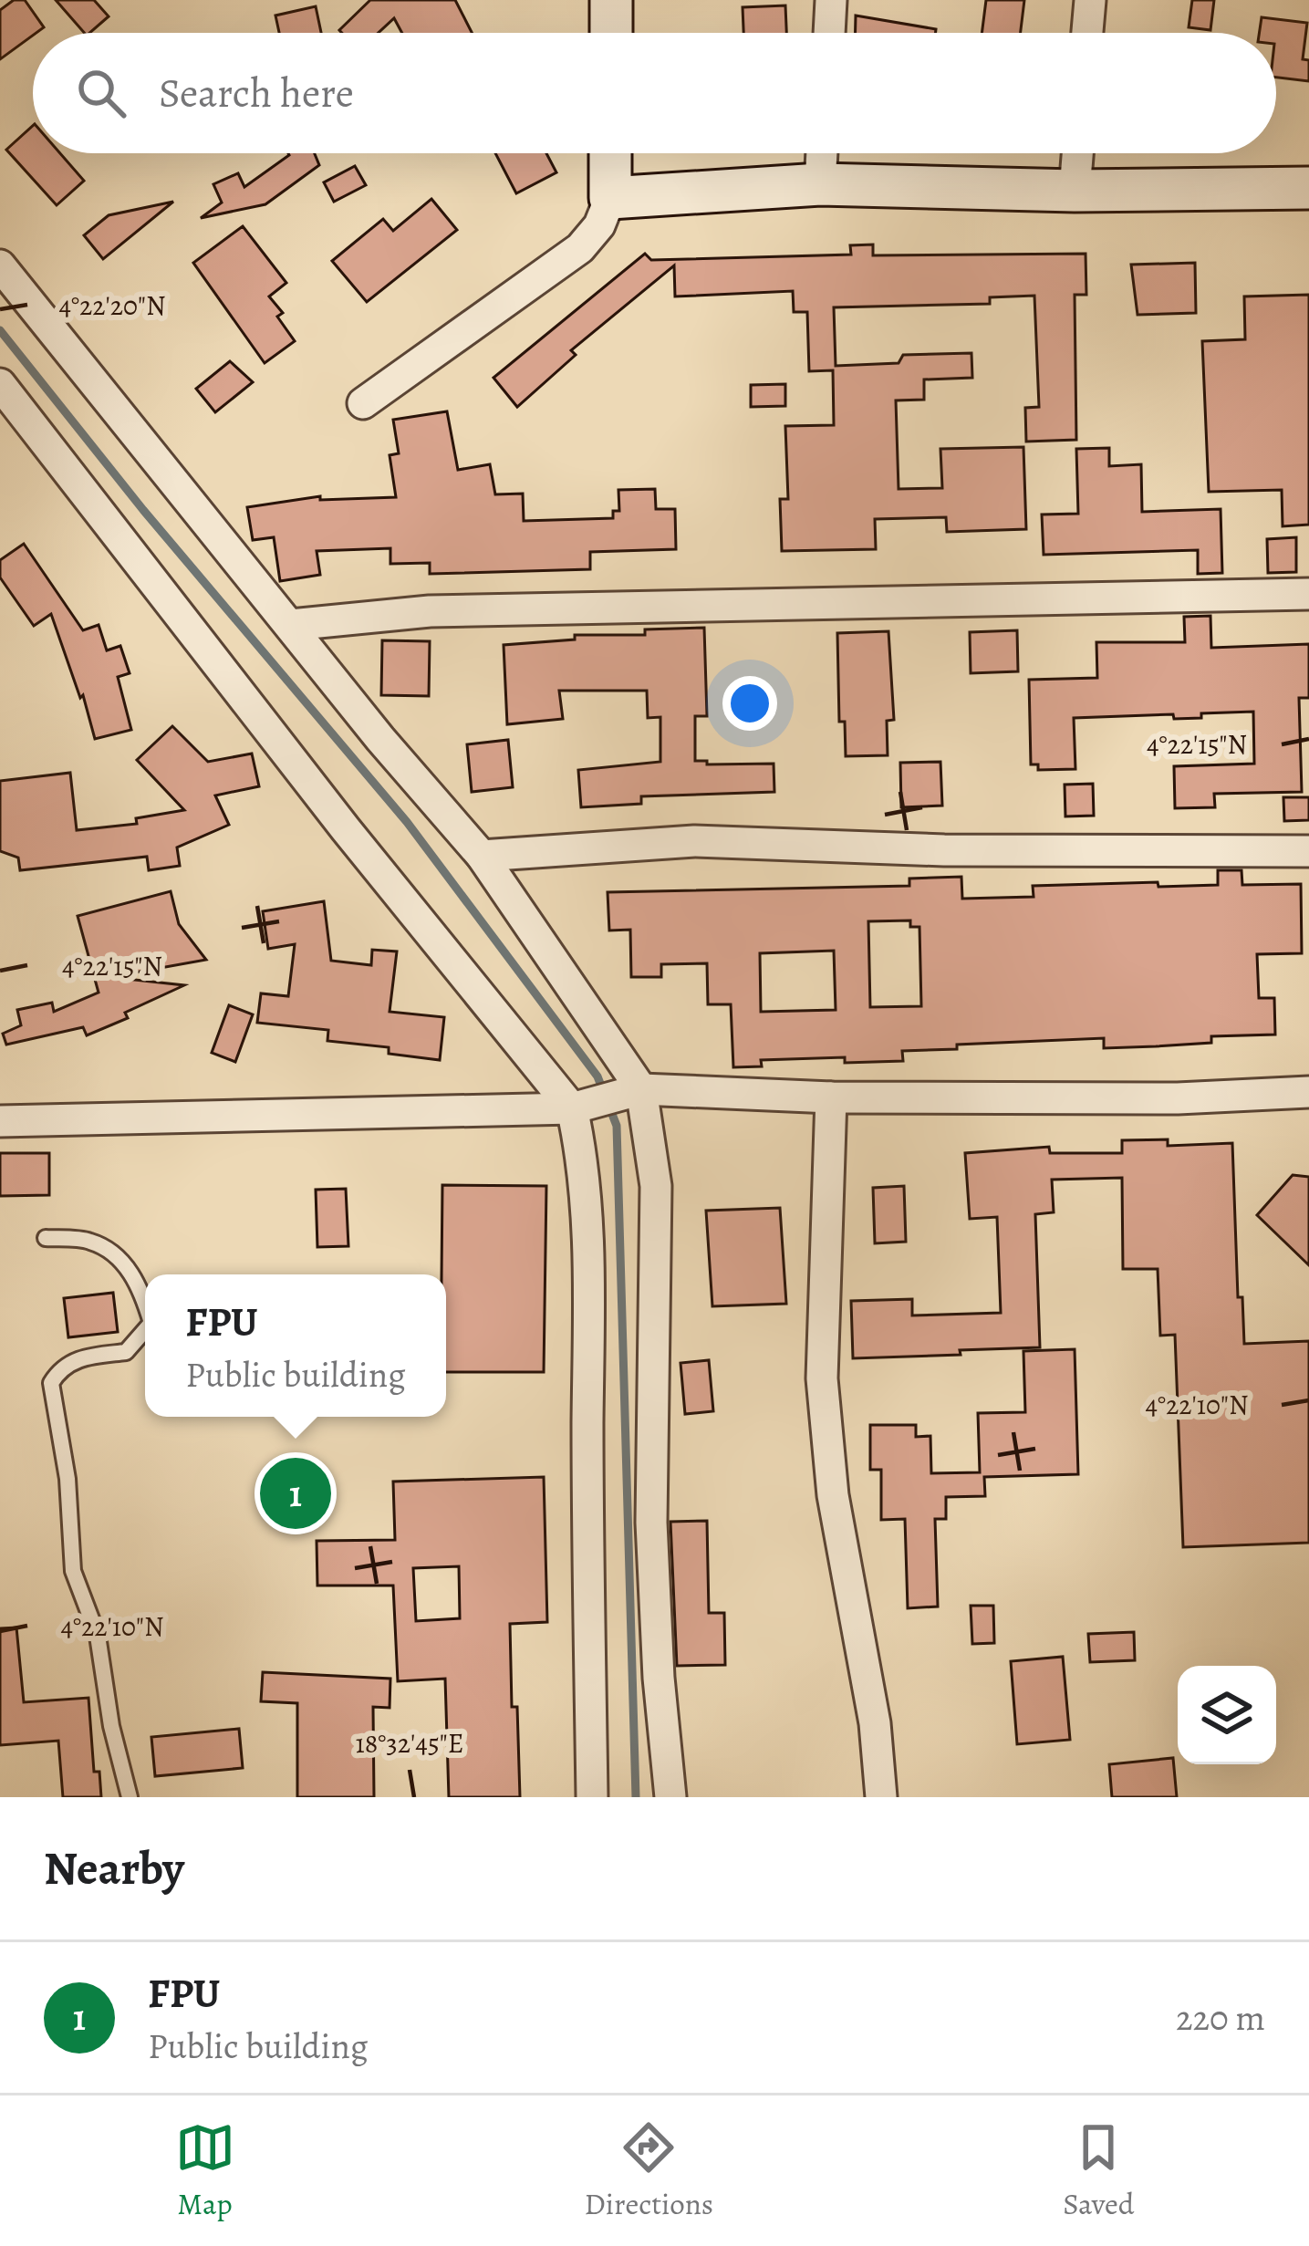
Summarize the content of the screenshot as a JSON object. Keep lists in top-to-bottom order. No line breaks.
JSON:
{"page":{"search":"Search here","popup":["FPU","Public building"],"pins":"1","heading":"Nearby","list":[{"mark":"1","name":"FPU","note":"Public building","value":"220 m"}],"nav":["Map","Directions","Saved"]},"coordinates":["4°22'20\"N","4°22'15\"N","4°22'10\"N","18°32'45\"E"]}
